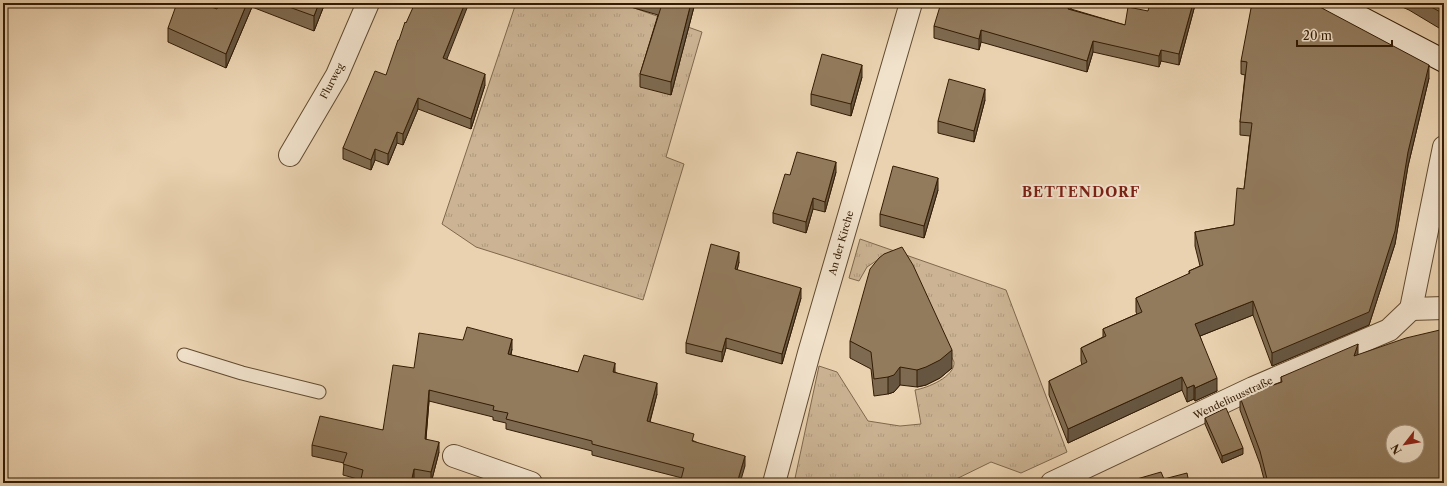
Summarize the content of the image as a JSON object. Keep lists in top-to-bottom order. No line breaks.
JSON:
{"streets":{"street":["Flurweg","An der Kirche","Wendelinusstraße"]},"districts":["BETTENDORF"],"scale_bar":"20 m","north":"bottom left"}
